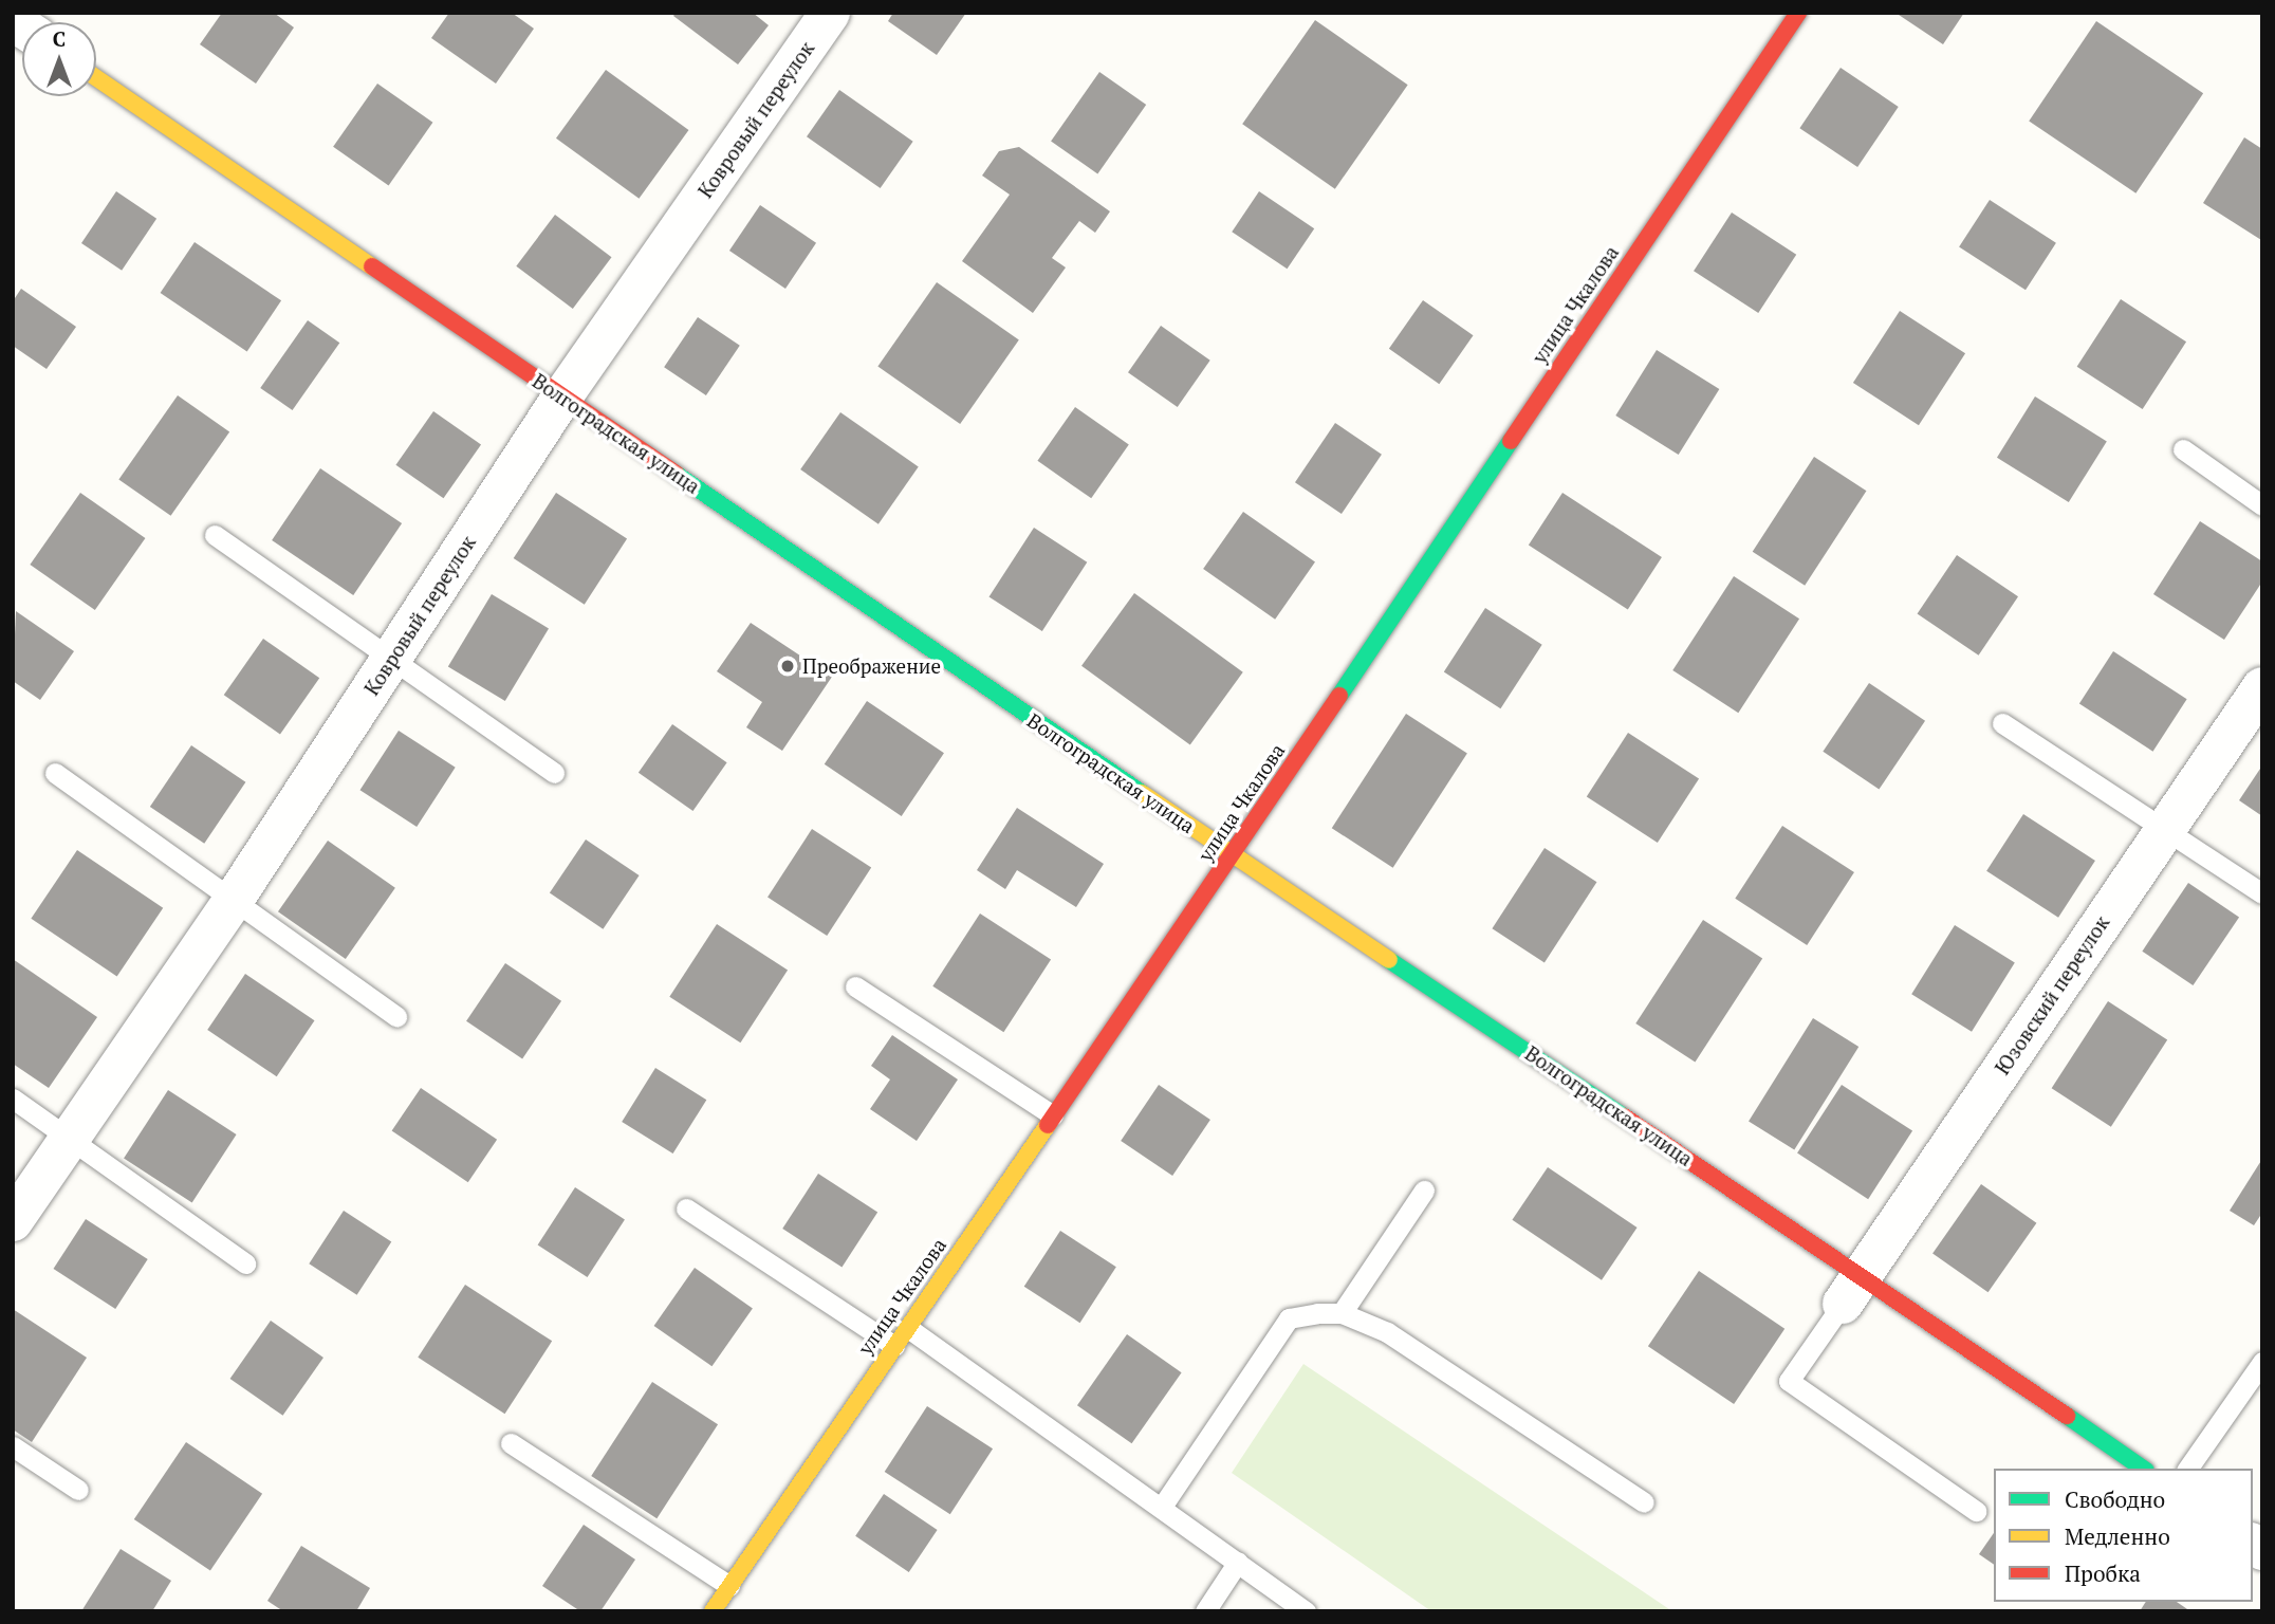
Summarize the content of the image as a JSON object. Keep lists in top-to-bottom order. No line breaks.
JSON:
{"streets":{"street":["Ковровый переулок","улица Чкалова","Волгоградская улица","Юзовский переулок"]},"crossings":[["Ковровый переулок","Волгоградская улица"],["улица Чкалова","Волгоградская улица"],["Волгоградская улица","Юзовский переулок"]],"places":["Преображение"],"legend":["Свободно","Медленно","Пробка"],"north":"top"}
